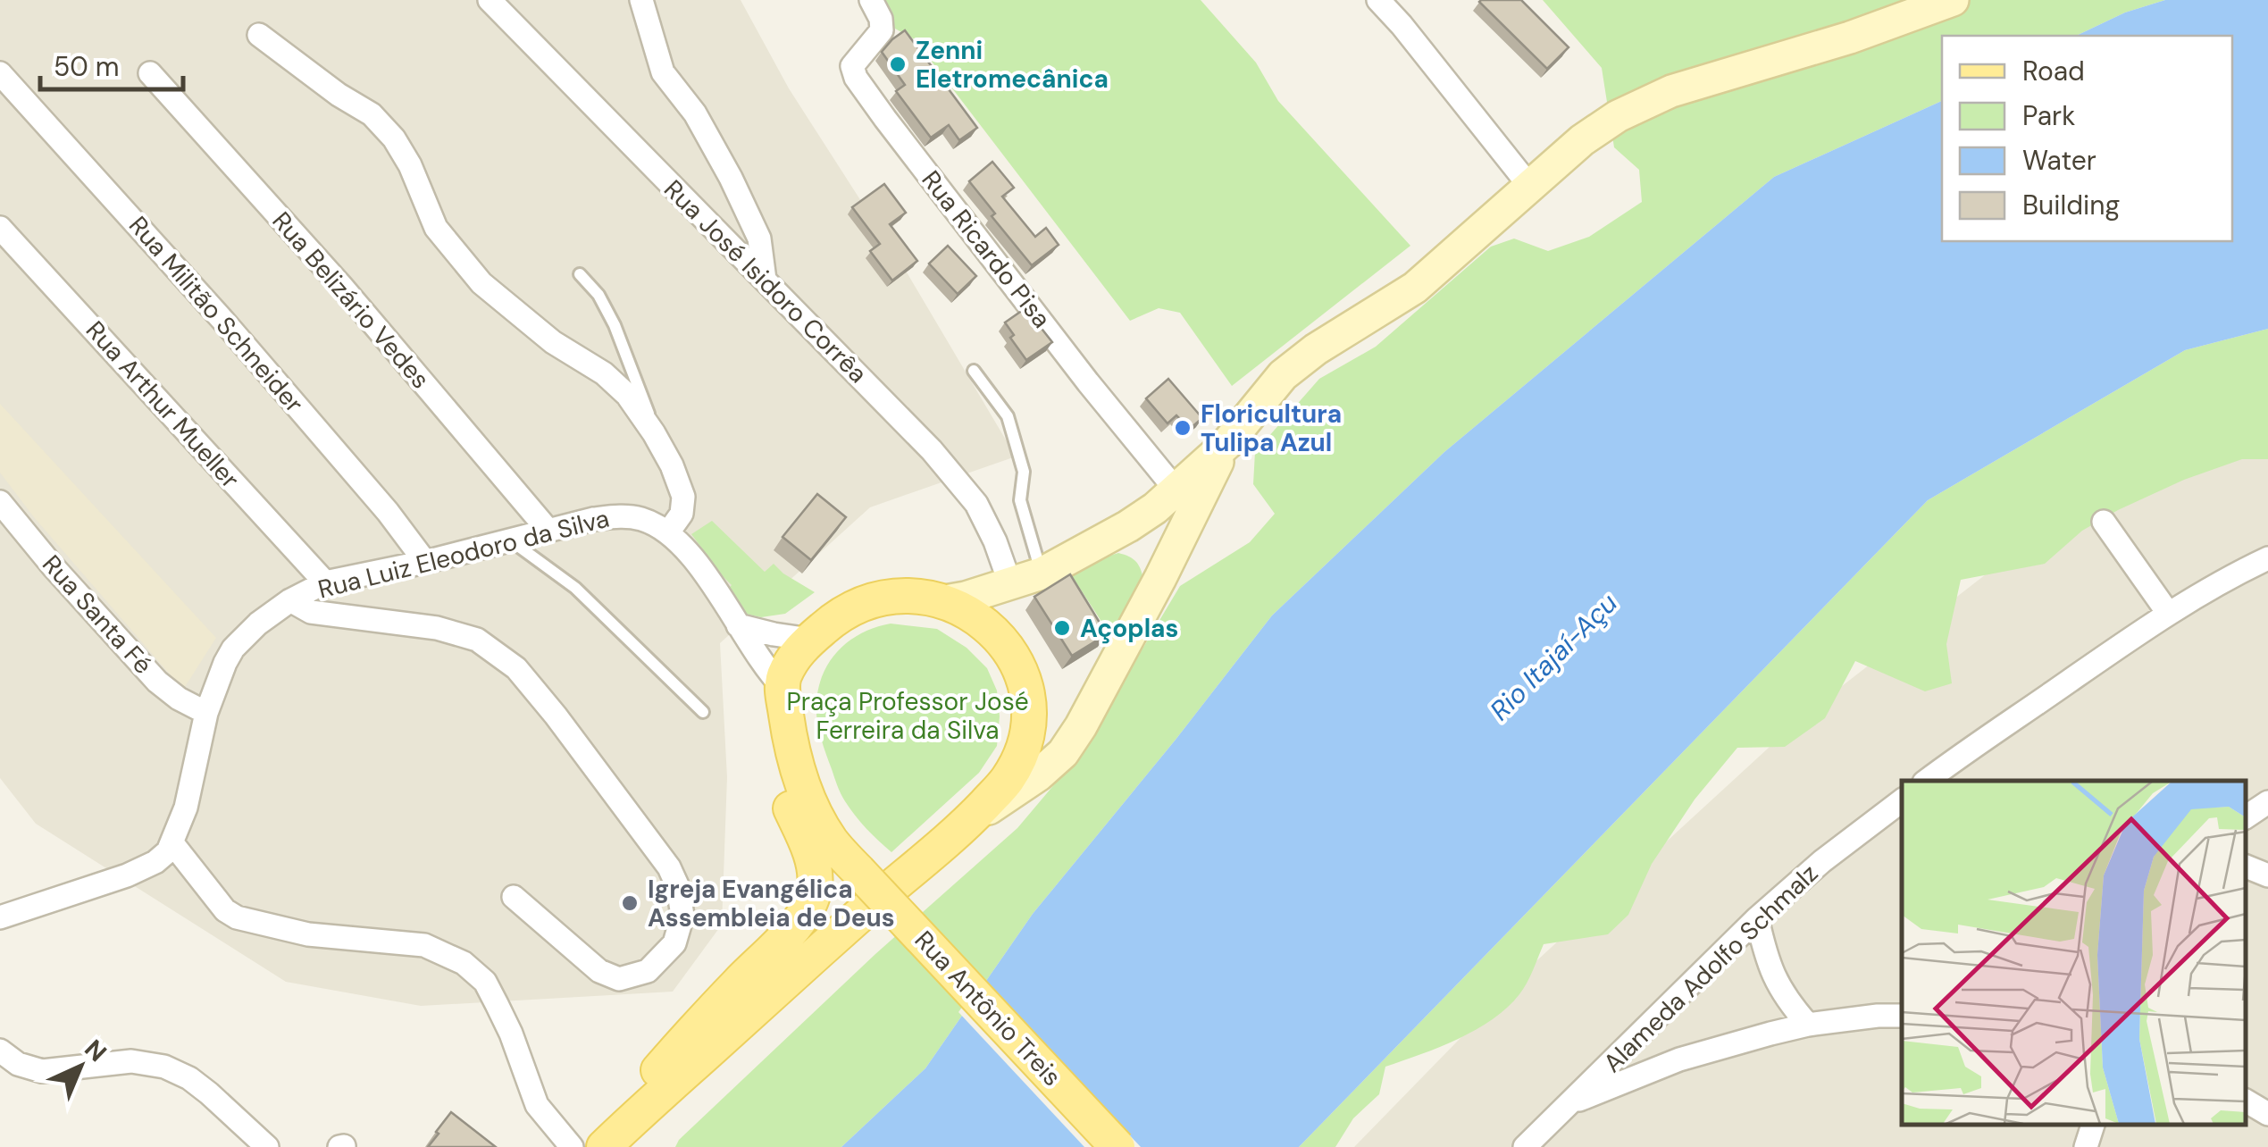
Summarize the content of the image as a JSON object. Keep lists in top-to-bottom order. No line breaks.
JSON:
{"streets":{"main road":["Rua Antônio Treis"],"street":["Rua Ricardo Pisa","Rua José Isidoro Corrêa","Rua Belizário Vedes","Rua Militão Schneider","Rua Arthur Mueller","Rua Luiz Eleodoro da Silva","Rua Santa Fé","Alameda Adolfo Schmalz"]},"crossings":[["Rua Belizário Vedes","Rua Luiz Eleodoro da Silva"],["Rua Militão Schneider","Rua Luiz Eleodoro da Silva"],["Rua Arthur Mueller","Rua Luiz Eleodoro da Silva"],["Rua Luiz Eleodoro da Silva","Rua Santa Fé"],["Rua Luiz Eleodoro da Silva","Rua Antônio Treis"]],"water":["Rio Itajaí-Açu"],"parks":["Praça Professor José Ferreira da Silva"],"places":["Zenni Eletromecânica","Floricultura Tulipa Azul","Açoplas","Igreja Evangélica Assembleia de Deus"],"legend":["Road","Park","Water","Building"],"scale_bar":"50 m","north":"top right"}
